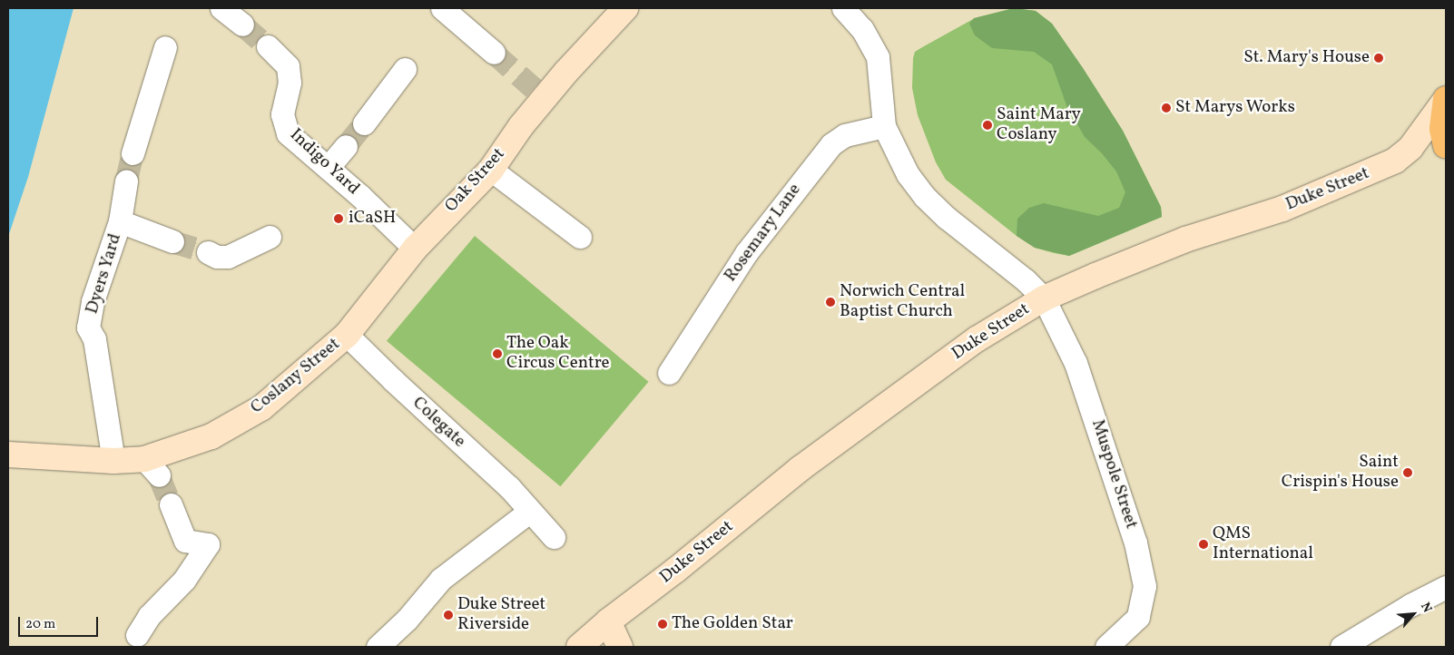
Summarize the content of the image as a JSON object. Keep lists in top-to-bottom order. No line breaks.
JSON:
{"streets":{"street":["Indigo Yard","Oak Street","Duke Street","Rosemary Lane","Dyers Yard","Coslany Street","Colegate","Muspole Street"]},"crossings":[["Indigo Yard","Oak Street"],["Oak Street","Coslany Street"],["Oak Street","Colegate"],["Duke Street","Muspole Street"],["Rosemary Lane","Muspole Street"],["Dyers Yard","Coslany Street"],["Coslany Street","Colegate"]],"places":["St. Mary's House","St Marys Works","Saint Mary Coslany","iCaSH","Norwich Central Baptist Church","The Oak Circus Centre","Saint Crispin's House","QMS International","Duke Street Riverside","The Golden Star"],"scale_bar":"20 m","north":"top right"}
